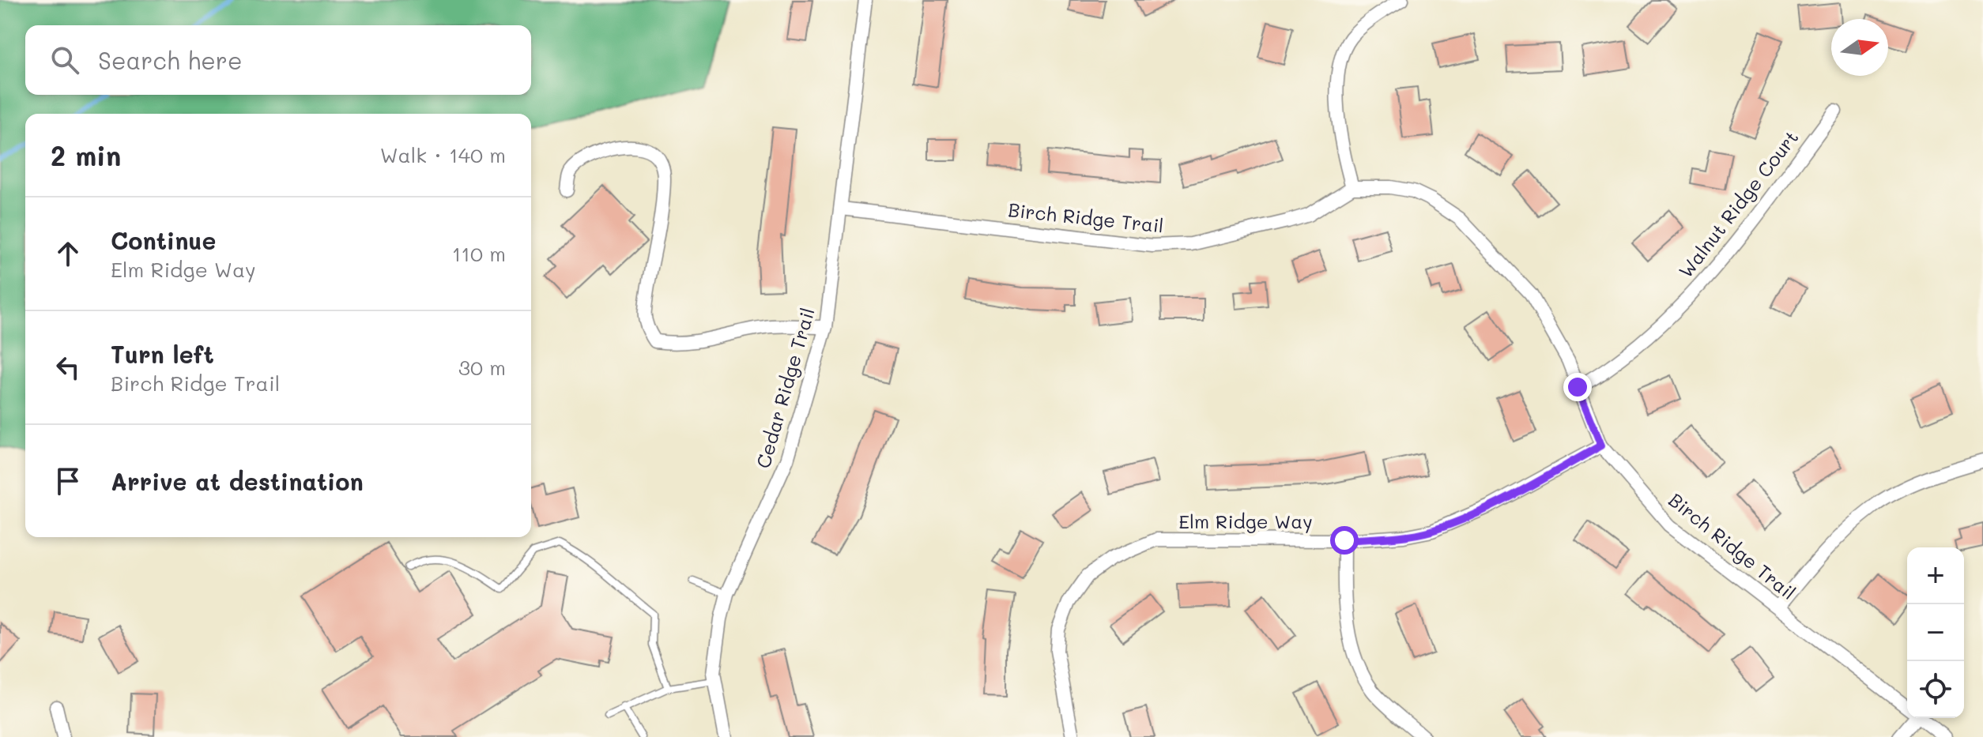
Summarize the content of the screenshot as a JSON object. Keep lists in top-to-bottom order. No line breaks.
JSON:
{"streets":{"street":["Walnut Ridge Court","Birch Ridge Trail","Cedar Ridge Trail","Elm Ridge Way"]},"crossings":[["Walnut Ridge Court","Birch Ridge Trail"],["Birch Ridge Trail","Cedar Ridge Trail"],["Birch Ridge Trail","Elm Ridge Way"]],"north":"right","page":{"search":"Search here","heading":["2 min","Walk · 140 m"],"list":[["Continue","Elm Ridge Way","110 m"],["Turn left","Birch Ridge Trail","30 m"],"Arrive at destination"],"map_buttons":["+","−"]}}
